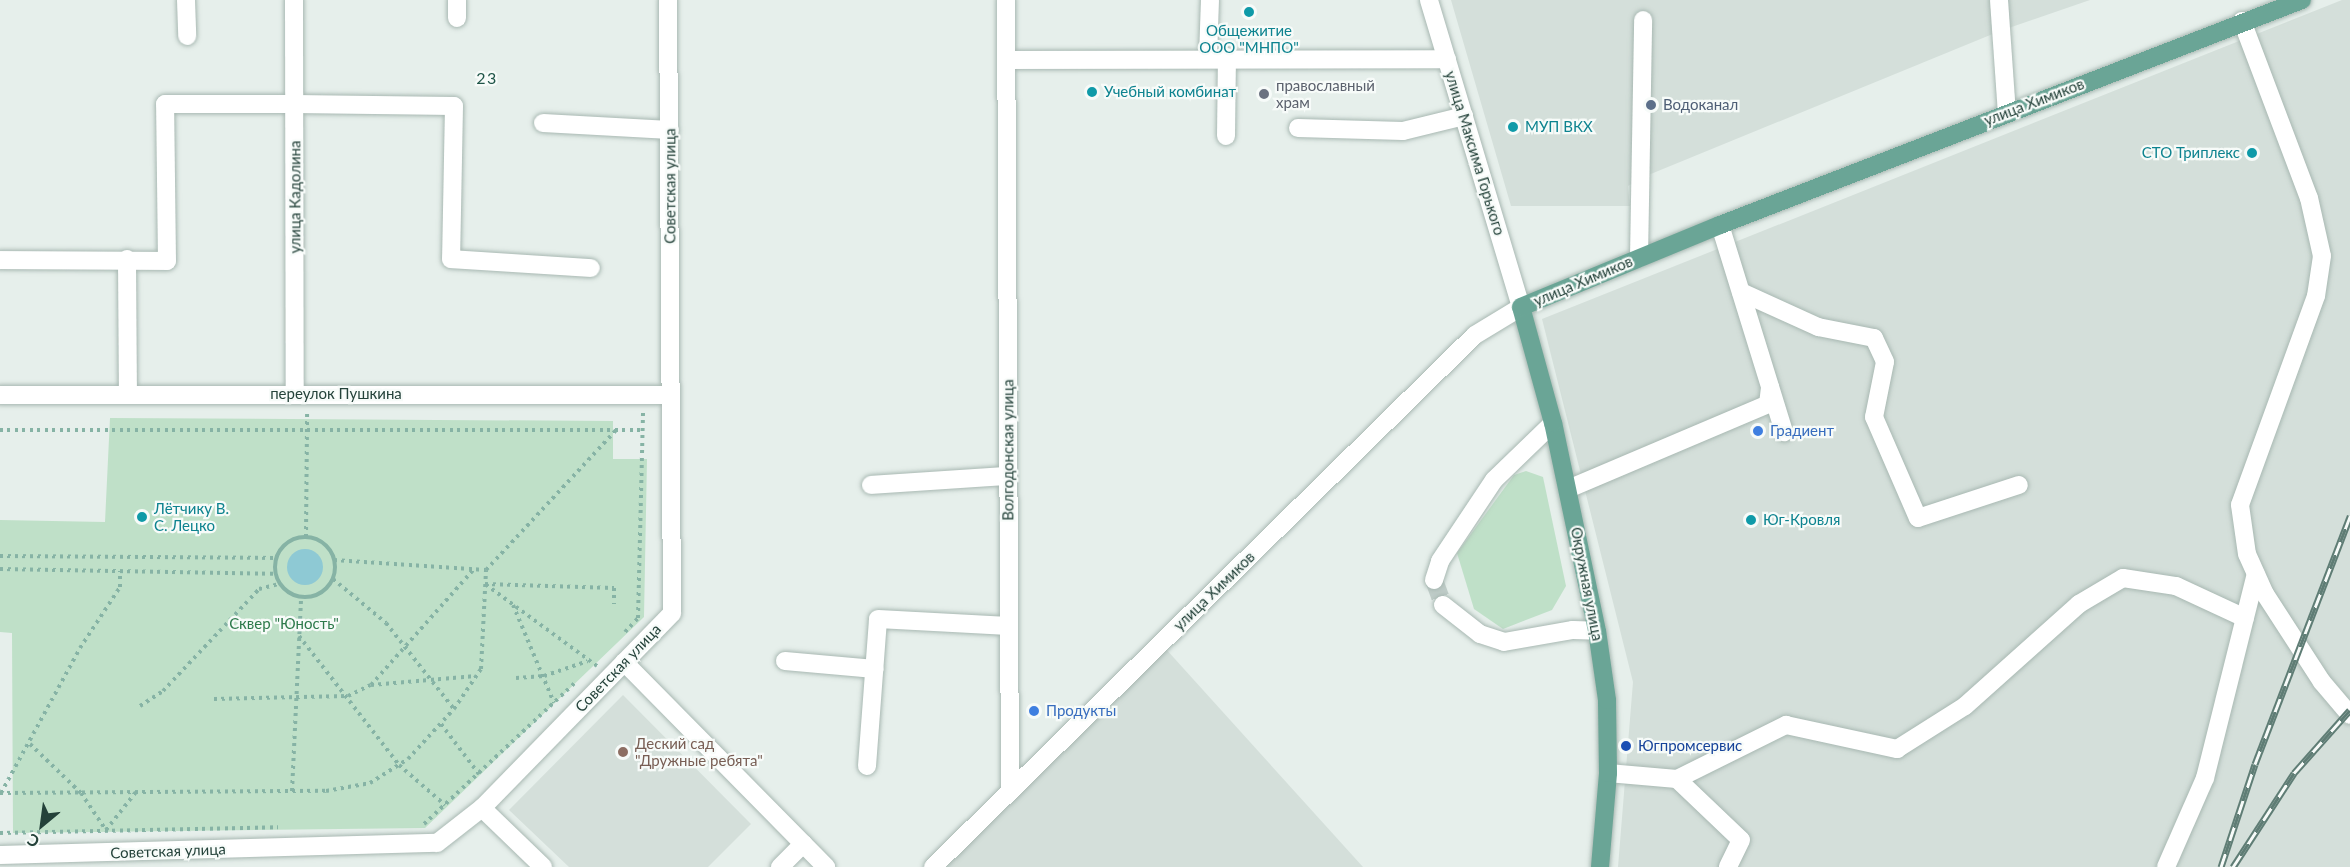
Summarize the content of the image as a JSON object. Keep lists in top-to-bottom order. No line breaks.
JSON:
{"streets":{"main road":["улица Химиков","Окружная улица"],"street":["улица Максима Горького","Советская улица","улица Кадолина","переулок Пушкина","Волгодонская улица"]},"crossings":[["улица Химиков","улица Максима Горького"],["улица Химиков","Волгодонская улица"],["улица Химиков","Окружная улица"],["улица Максима Горького","Окружная улица"],["Советская улица","переулок Пушкина"],["улица Кадолина","переулок Пушкина"]],"districts":["23"],"parks":["Сквер \"Юность\""],"places":["Общежитие ООО \"МНПО\"","Учебный комбинат","православный храм","Водоканал","МУП ВКХ","СТО Триплекс","Градиент","Лётчику В. С. Лецко","Юг-Кровля","Продукты","Югпромсервис","Деский сад \"Дружные ребята\""],"north":"bottom left"}
